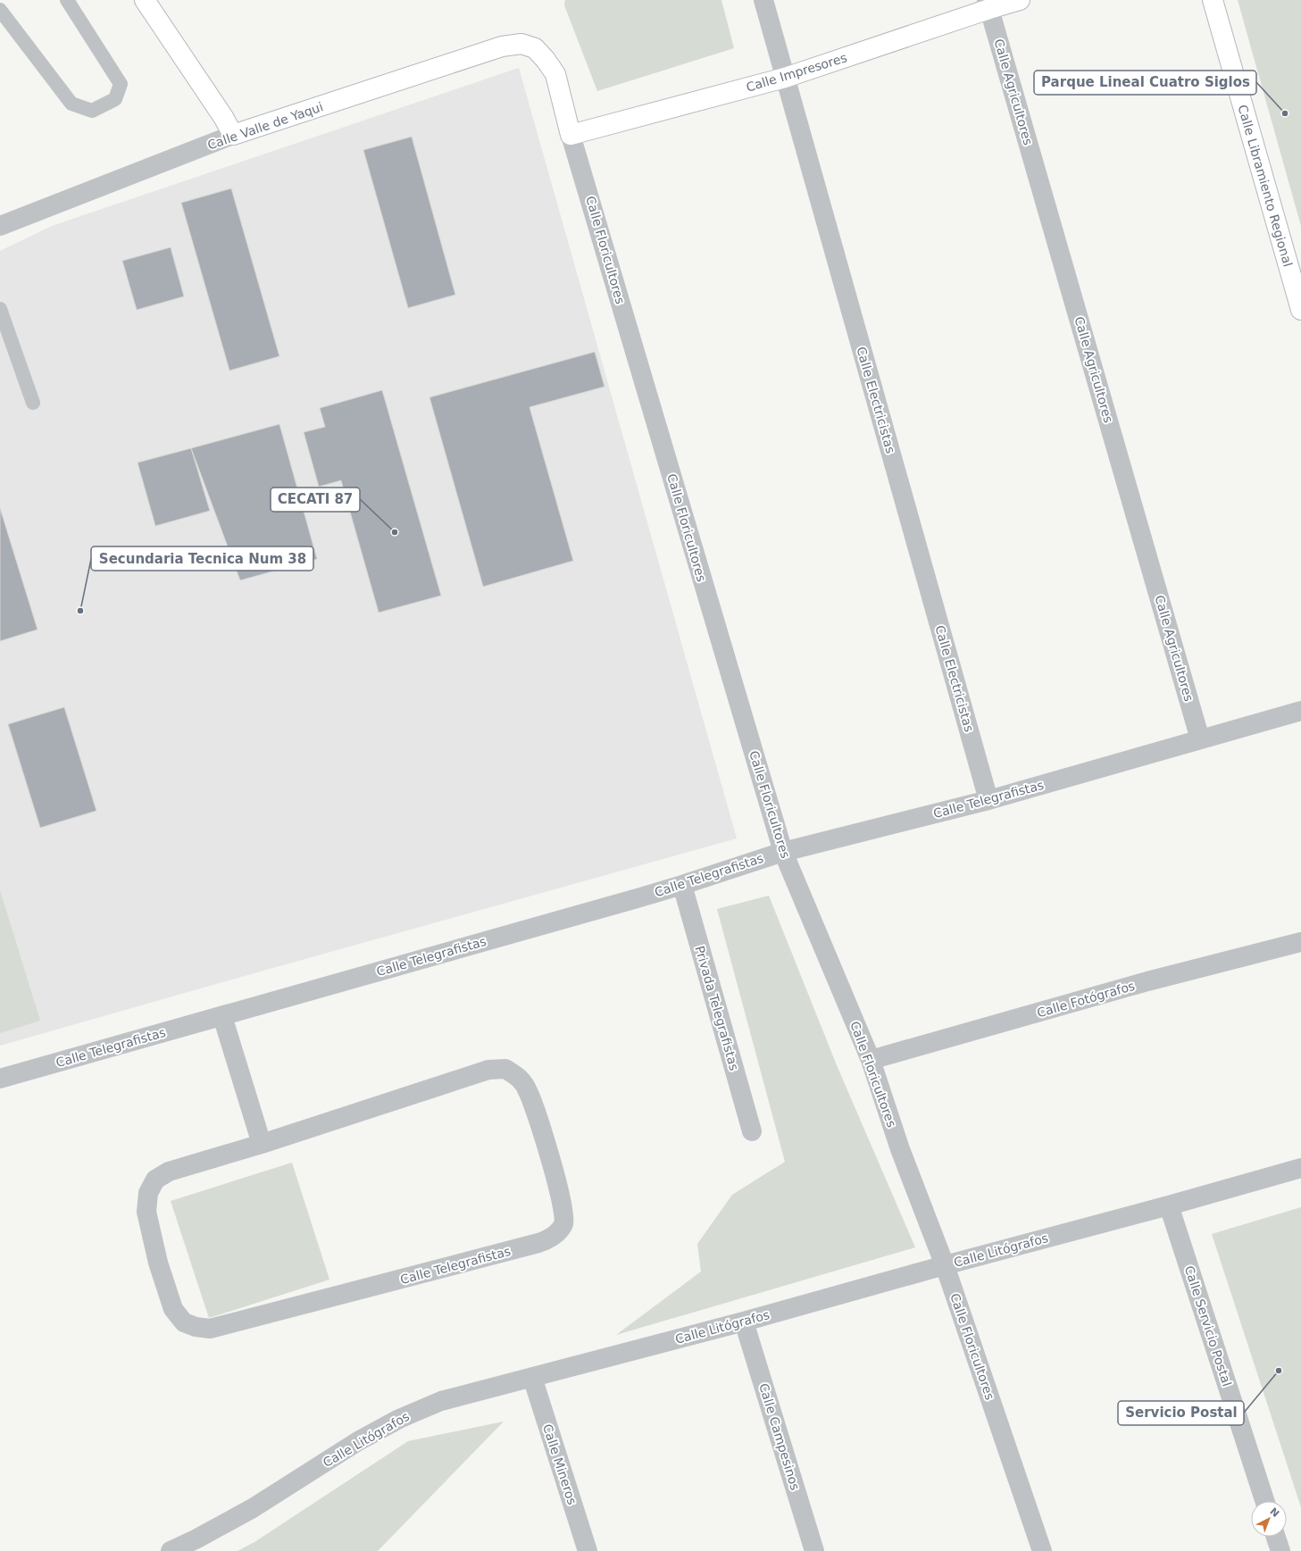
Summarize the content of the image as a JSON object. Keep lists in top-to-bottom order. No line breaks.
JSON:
{"streets":{"street":["Calle Impresores","Calle Agricultores","Calle Valle de Yaqui","Calle Libramiento Regional","Calle Floricultores","Calle Electricistas","Calle Telegrafistas","Calle Fotógrafos","Privada Telegrafistas","Calle Litógrafos","Calle Servicio Postal","Calle Campesinos","Calle Mineros"]},"crossings":[["Calle Impresores","Calle Agricultores"],["Calle Impresores","Calle Floricultores"],["Calle Impresores","Calle Electricistas"],["Calle Agricultores","Calle Telegrafistas"],["Calle Valle de Yaqui","Calle Floricultores"],["Calle Floricultores","Calle Telegrafistas"],["Calle Floricultores","Calle Fotógrafos"],["Calle Floricultores","Calle Litógrafos"],["Calle Electricistas","Calle Telegrafistas"],["Calle Telegrafistas","Privada Telegrafistas"],["Calle Litógrafos","Calle Servicio Postal"],["Calle Litógrafos","Calle Campesinos"],["Calle Litógrafos","Calle Mineros"]],"places":["Parque Lineal Cuatro Siglos","CECATI 87","Secundaria Tecnica Num 38","Servicio Postal"],"north":"top right"}
